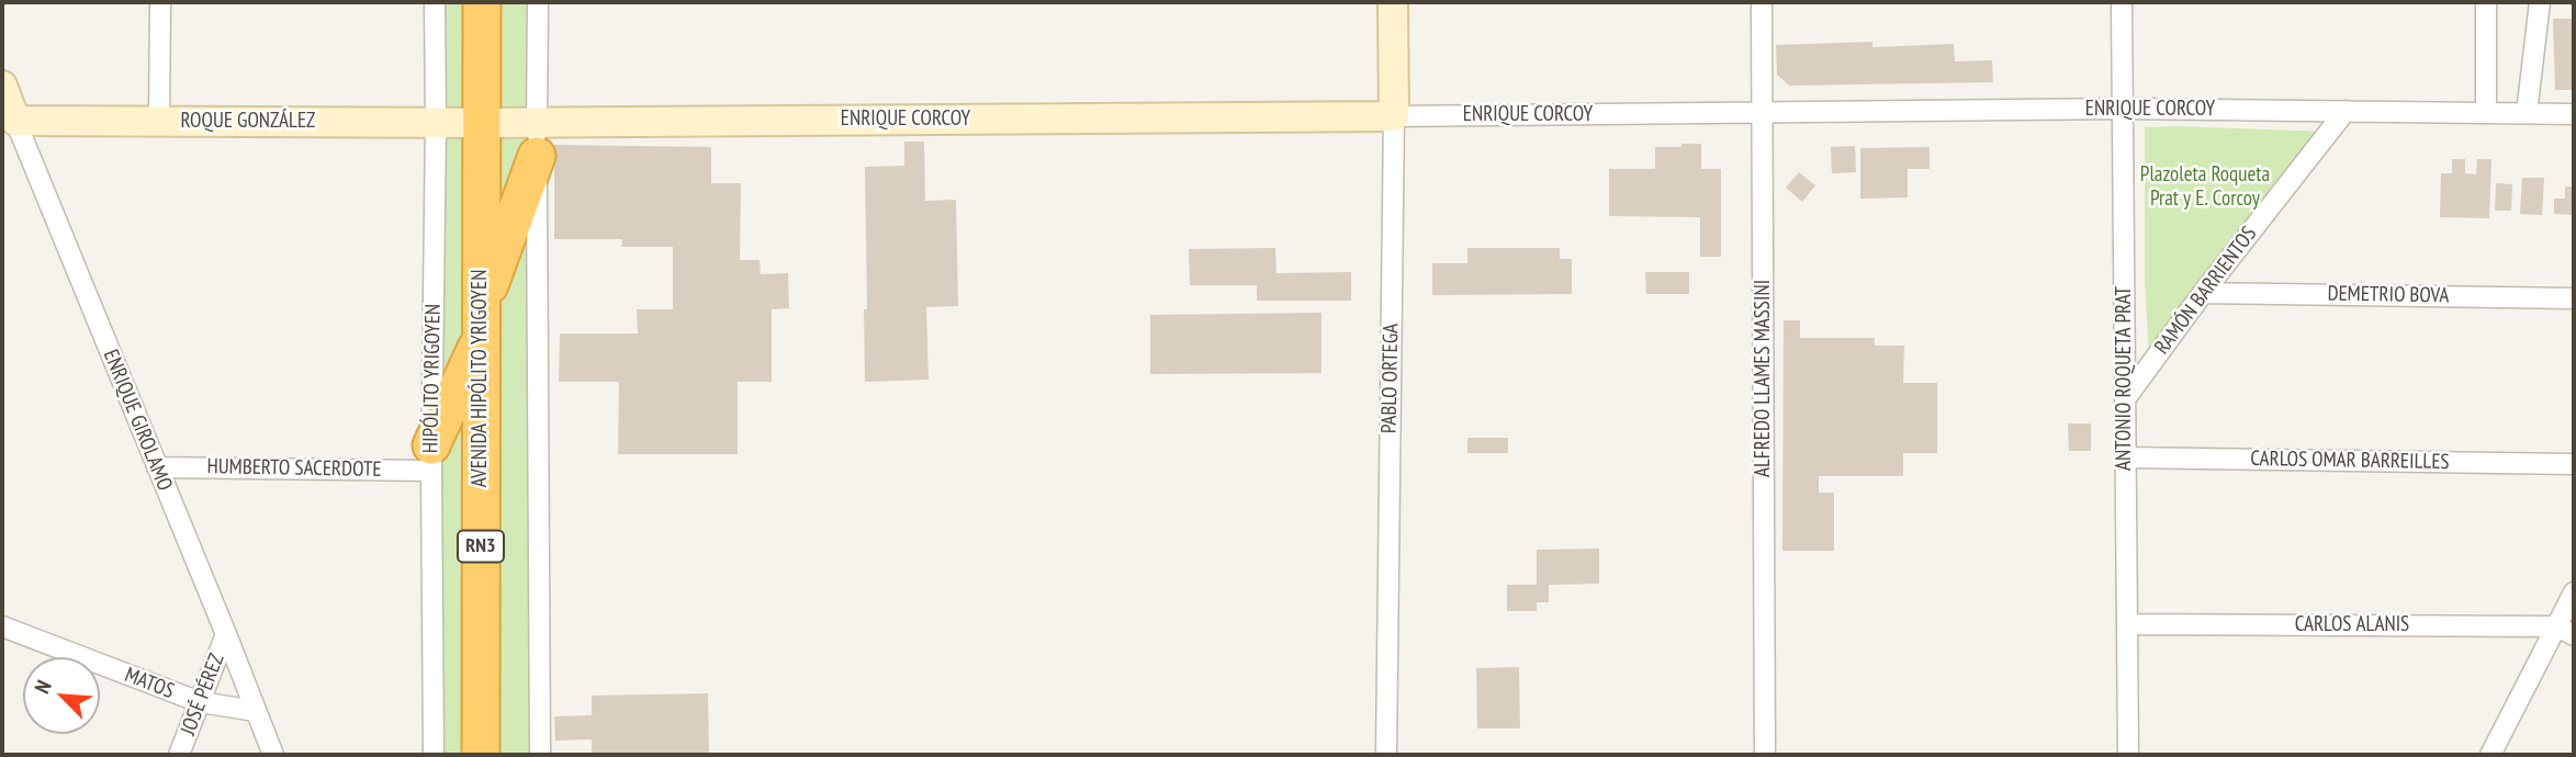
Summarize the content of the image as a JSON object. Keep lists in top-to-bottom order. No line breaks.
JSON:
{"streets":{"highway":["AVENIDA HIPÓLITO YRIGOYEN","RN3"],"street":["ENRIQUE CORCOY","ROQUE GONZÁLEZ","RAMÓN BARRIENTOS","DEMETRIO BOVA","HIPÓLITO YRIGOYEN","PABLO ORTEGA","ALFREDO LLAMES MASSINI","ANTONIO ROQUETA PRAT","ENRIQUE GIROLAMO","CARLOS OMAR BARREILLES","HUMBERTO SACERDOTE","CARLOS ALANIS","MATOS","JOSÉ PÉREZ"]},"crossings":[["ENRIQUE CORCOY","ROQUE GONZÁLEZ"],["ENRIQUE CORCOY","RAMÓN BARRIENTOS"],["ENRIQUE CORCOY","AVENIDA HIPÓLITO YRIGOYEN"],["ENRIQUE CORCOY","PABLO ORTEGA"],["ENRIQUE CORCOY","ALFREDO LLAMES MASSINI"],["ENRIQUE CORCOY","ANTONIO ROQUETA PRAT"],["ROQUE GONZÁLEZ","HIPÓLITO YRIGOYEN"],["ROQUE GONZÁLEZ","AVENIDA HIPÓLITO YRIGOYEN"],["ROQUE GONZÁLEZ","ENRIQUE GIROLAMO"],["RAMÓN BARRIENTOS","DEMETRIO BOVA"],["RAMÓN BARRIENTOS","ANTONIO ROQUETA PRAT"],["HIPÓLITO YRIGOYEN","HUMBERTO SACERDOTE"],["ANTONIO ROQUETA PRAT","CARLOS OMAR BARREILLES"],["ANTONIO ROQUETA PRAT","CARLOS ALANIS"],["ENRIQUE GIROLAMO","HUMBERTO SACERDOTE"],["ENRIQUE GIROLAMO","MATOS"],["ENRIQUE GIROLAMO","JOSÉ PÉREZ"],["MATOS","JOSÉ PÉREZ"]],"parks":["Plazoleta Roqueta Prat y E. Corcoy"],"north":"top left"}
